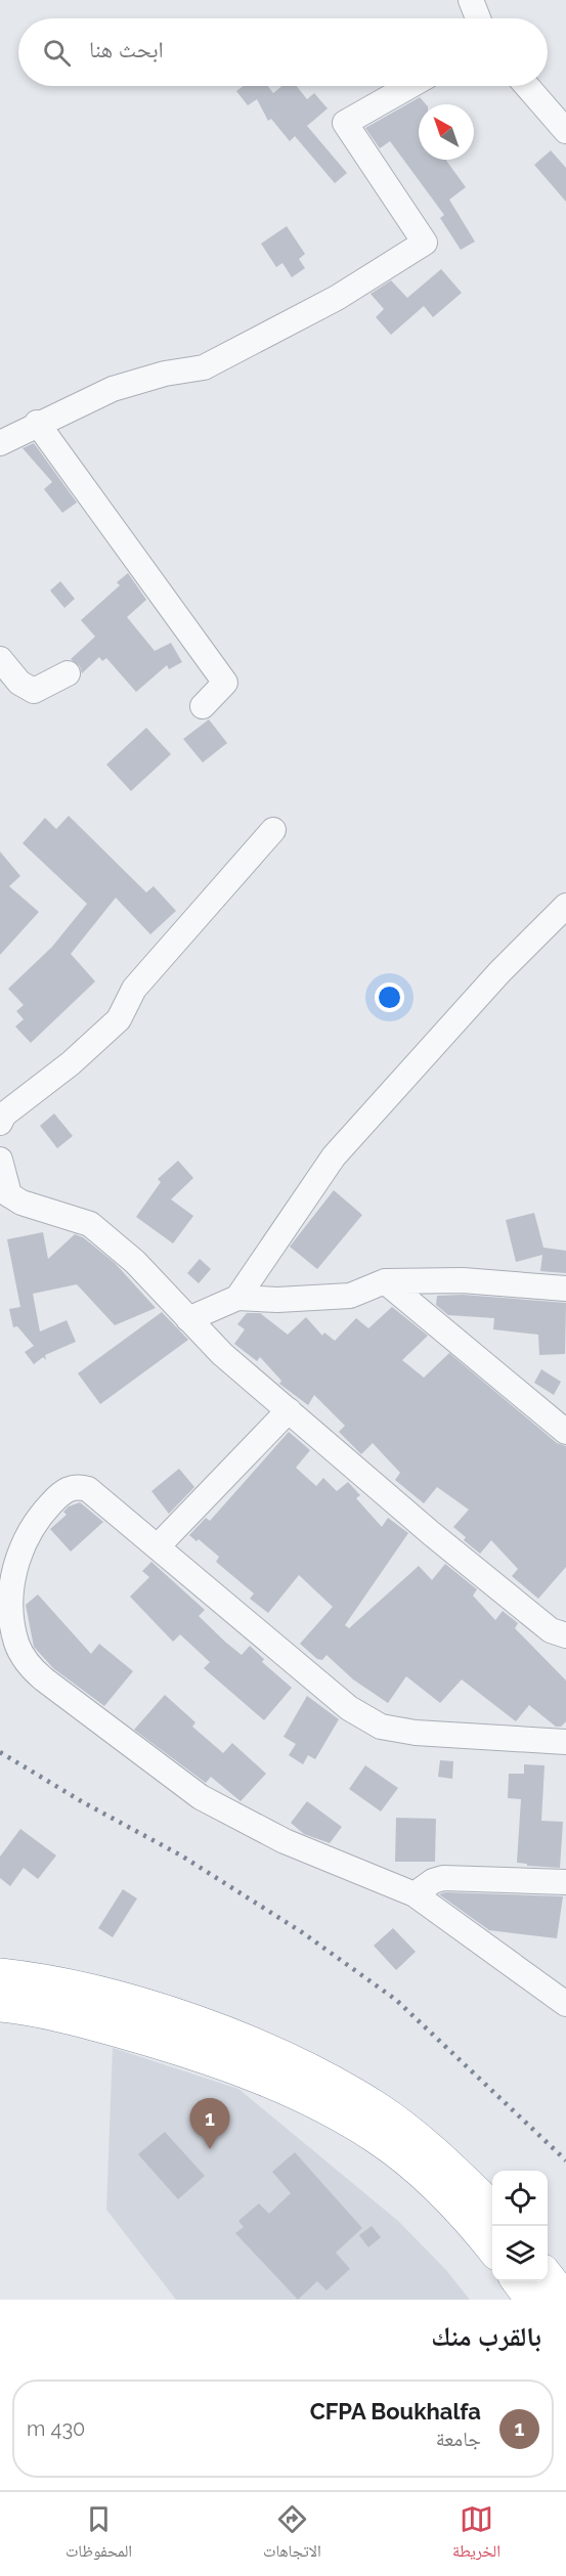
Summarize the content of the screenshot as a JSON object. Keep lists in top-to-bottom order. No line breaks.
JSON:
{"north":"top left","page":{"search":"ابحث هنا","pins":"1","heading":"بالقرب منك","list":[{"mark":"1","name":"CFPA Boukhalfa","note":"جامعة","value":"430 m"}],"nav":["الخريطة","الاتجاهات","المحفوظات"]}}
